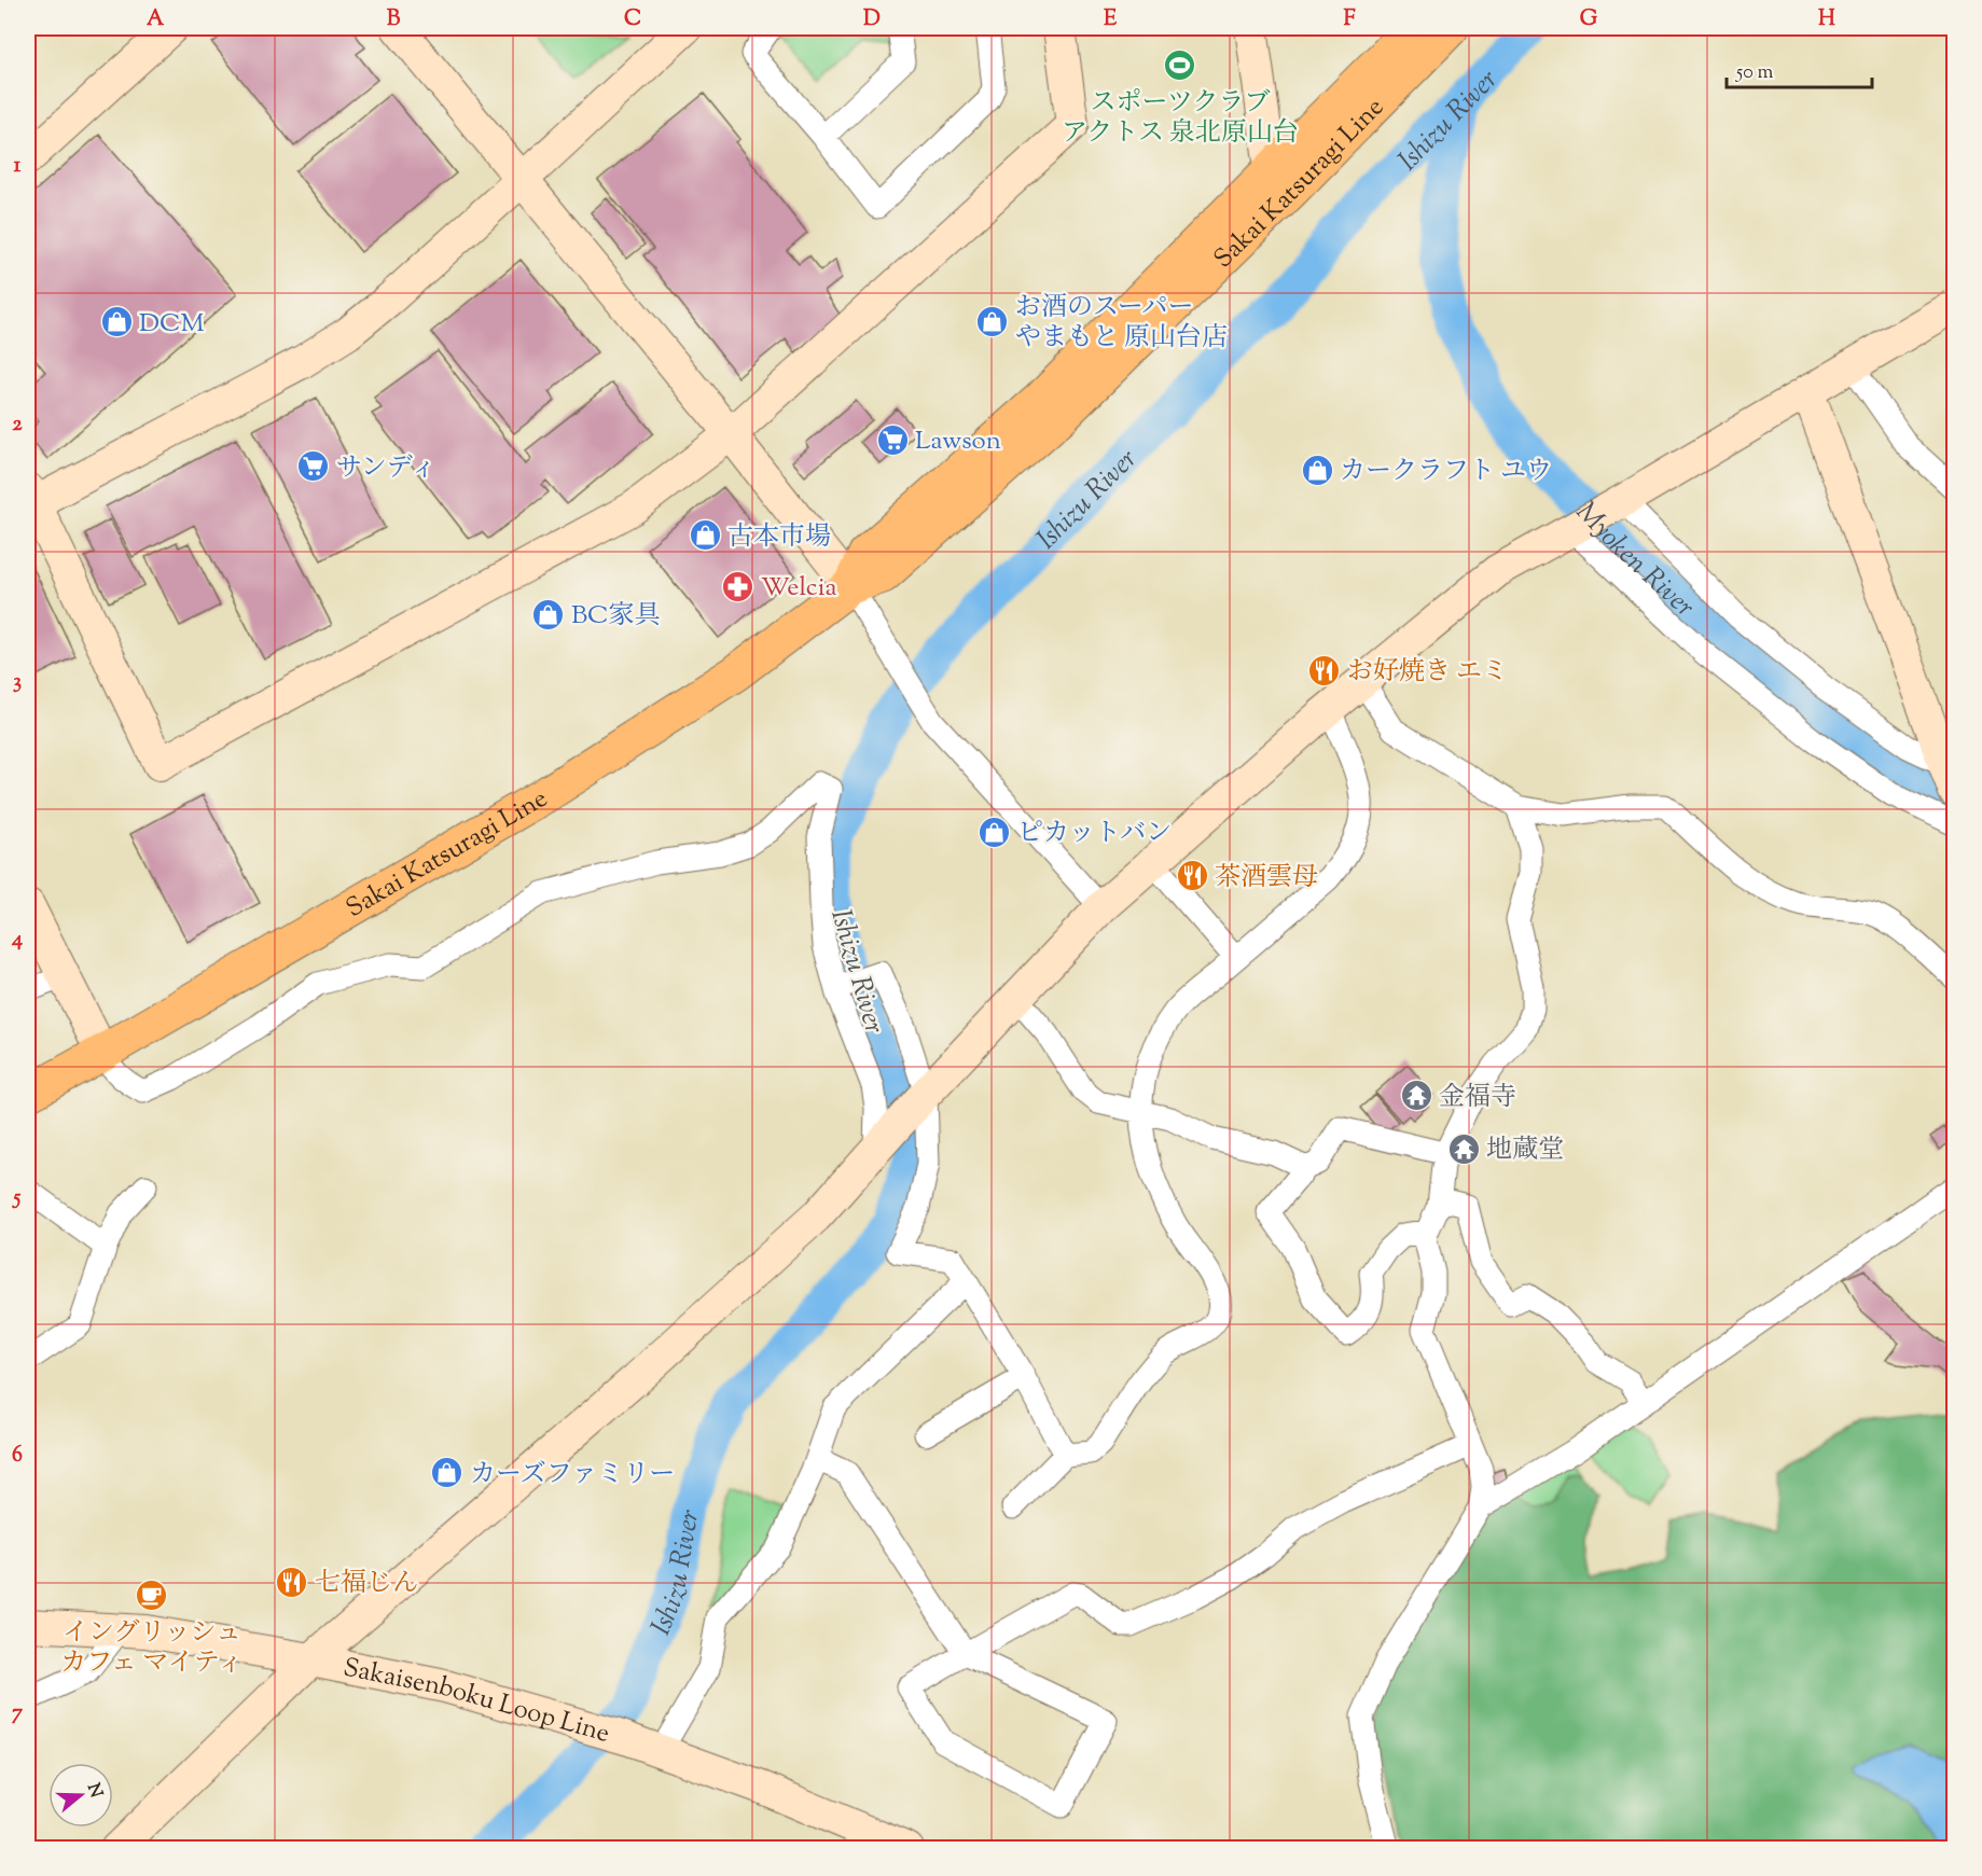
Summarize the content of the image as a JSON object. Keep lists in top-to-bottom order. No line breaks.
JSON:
{"streets":{"main road":["Sakai Katsuragi Line"],"street":["Sakaisenboku Loop Line"]},"water":["Ishizu River","Myoken River"],"places":{"sports":["スポーツクラブ アクトス 泉北原山台"],"shop":["お酒のスーパー やまもと 原山台店","DCM","カークラフト ユウ","古本市場","BC家具","ピカットバン","カーズファミリー"],"supermarket":["Lawson","サンディ"],"pharmacy":["Welcia"],"restaurant":["お好焼き エミ","茶酒雲母","七福じん"],"temple":["金福寺","地蔵堂"],"cafe":["イングリッシュ カフェ マイティ"]},"scale_bar":"50 m","north":"right","grid":{"columns":["A","B","C","D","E","F","G","H"],"rows":["1","2","3","4","5","6","7"]}}
